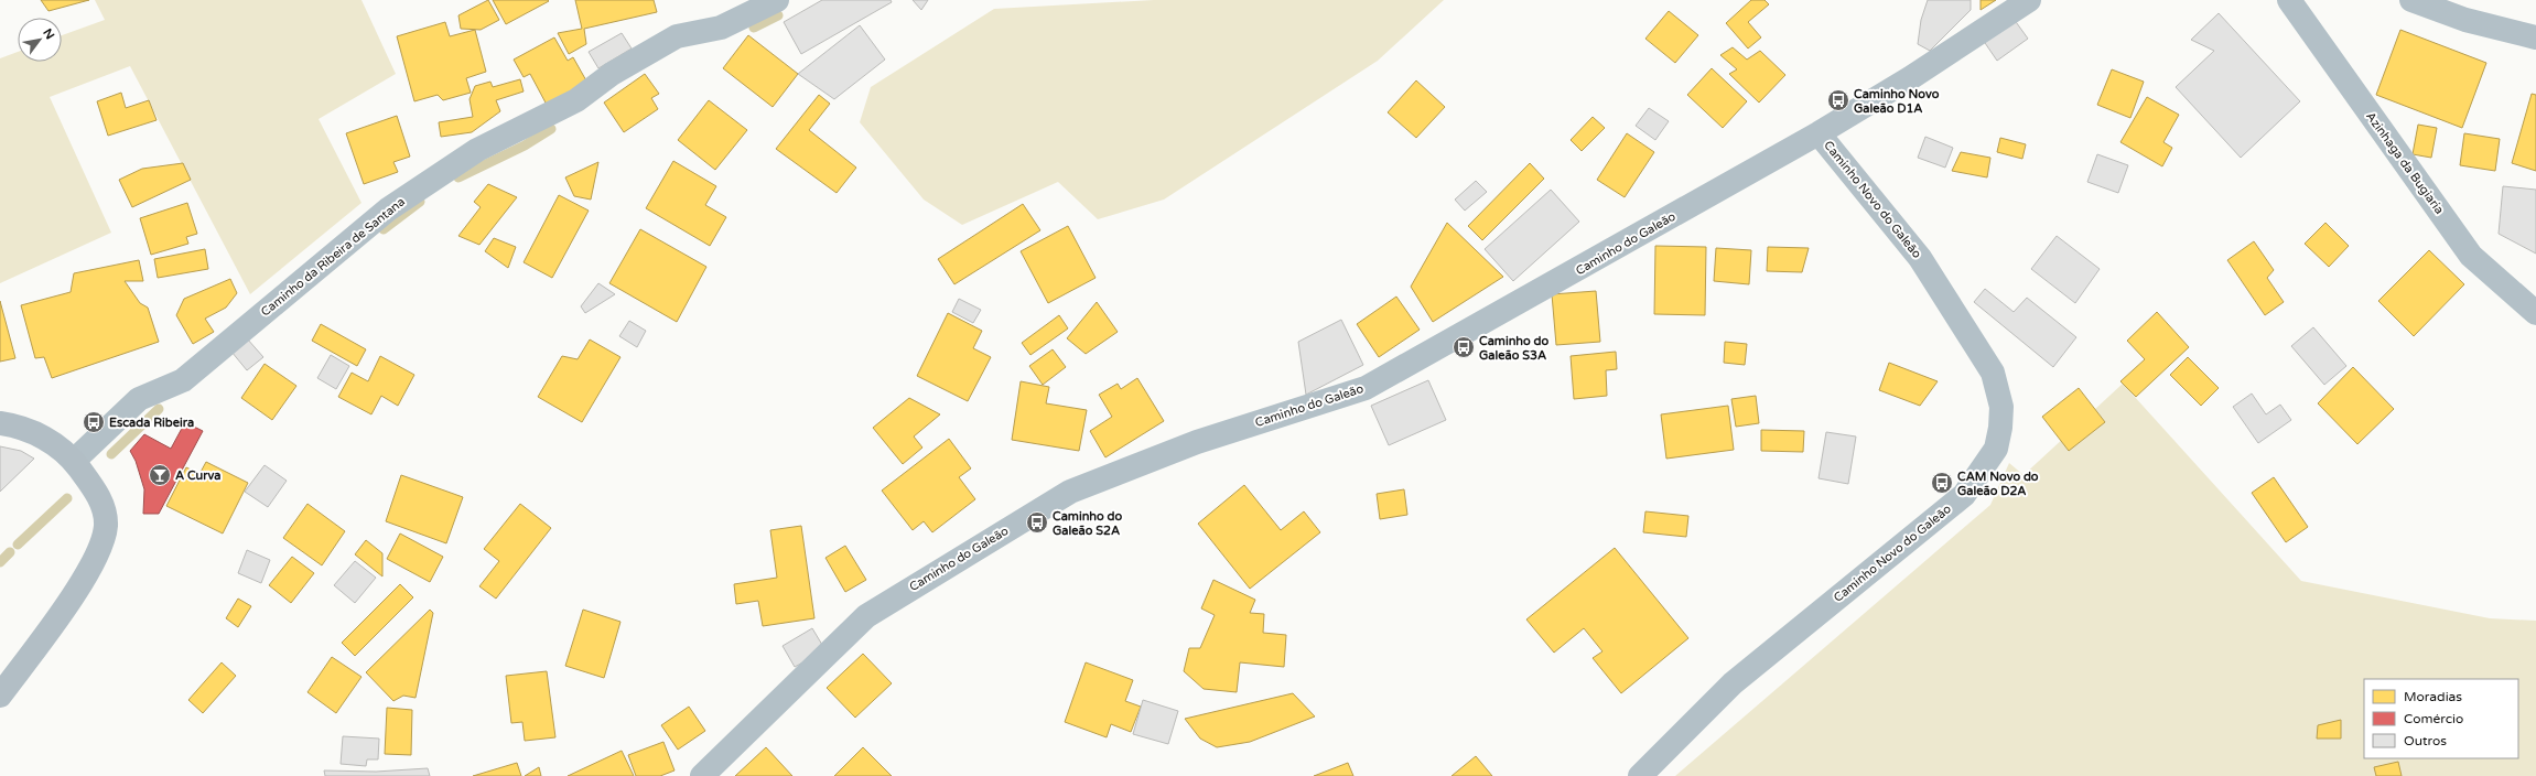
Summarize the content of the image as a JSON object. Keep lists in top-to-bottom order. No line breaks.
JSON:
{"streets":{"street":["Azinhaga da Bugiaria","Caminho Novo do Galeão","Caminho do Galeão","Caminho da Ribeira de Santana"]},"crossings":[["Caminho Novo do Galeão","Caminho do Galeão"]],"places":{"bus stop":["Caminho Novo Galeão D1A","Caminho do Galeão S3A","Escada Ribeira","CAM Novo do Galeão D2A","Caminho do Galeão S2A"],"bar":["A Curva"]},"legend":["Moradias","Comércio","Outros"],"north":"top right"}
